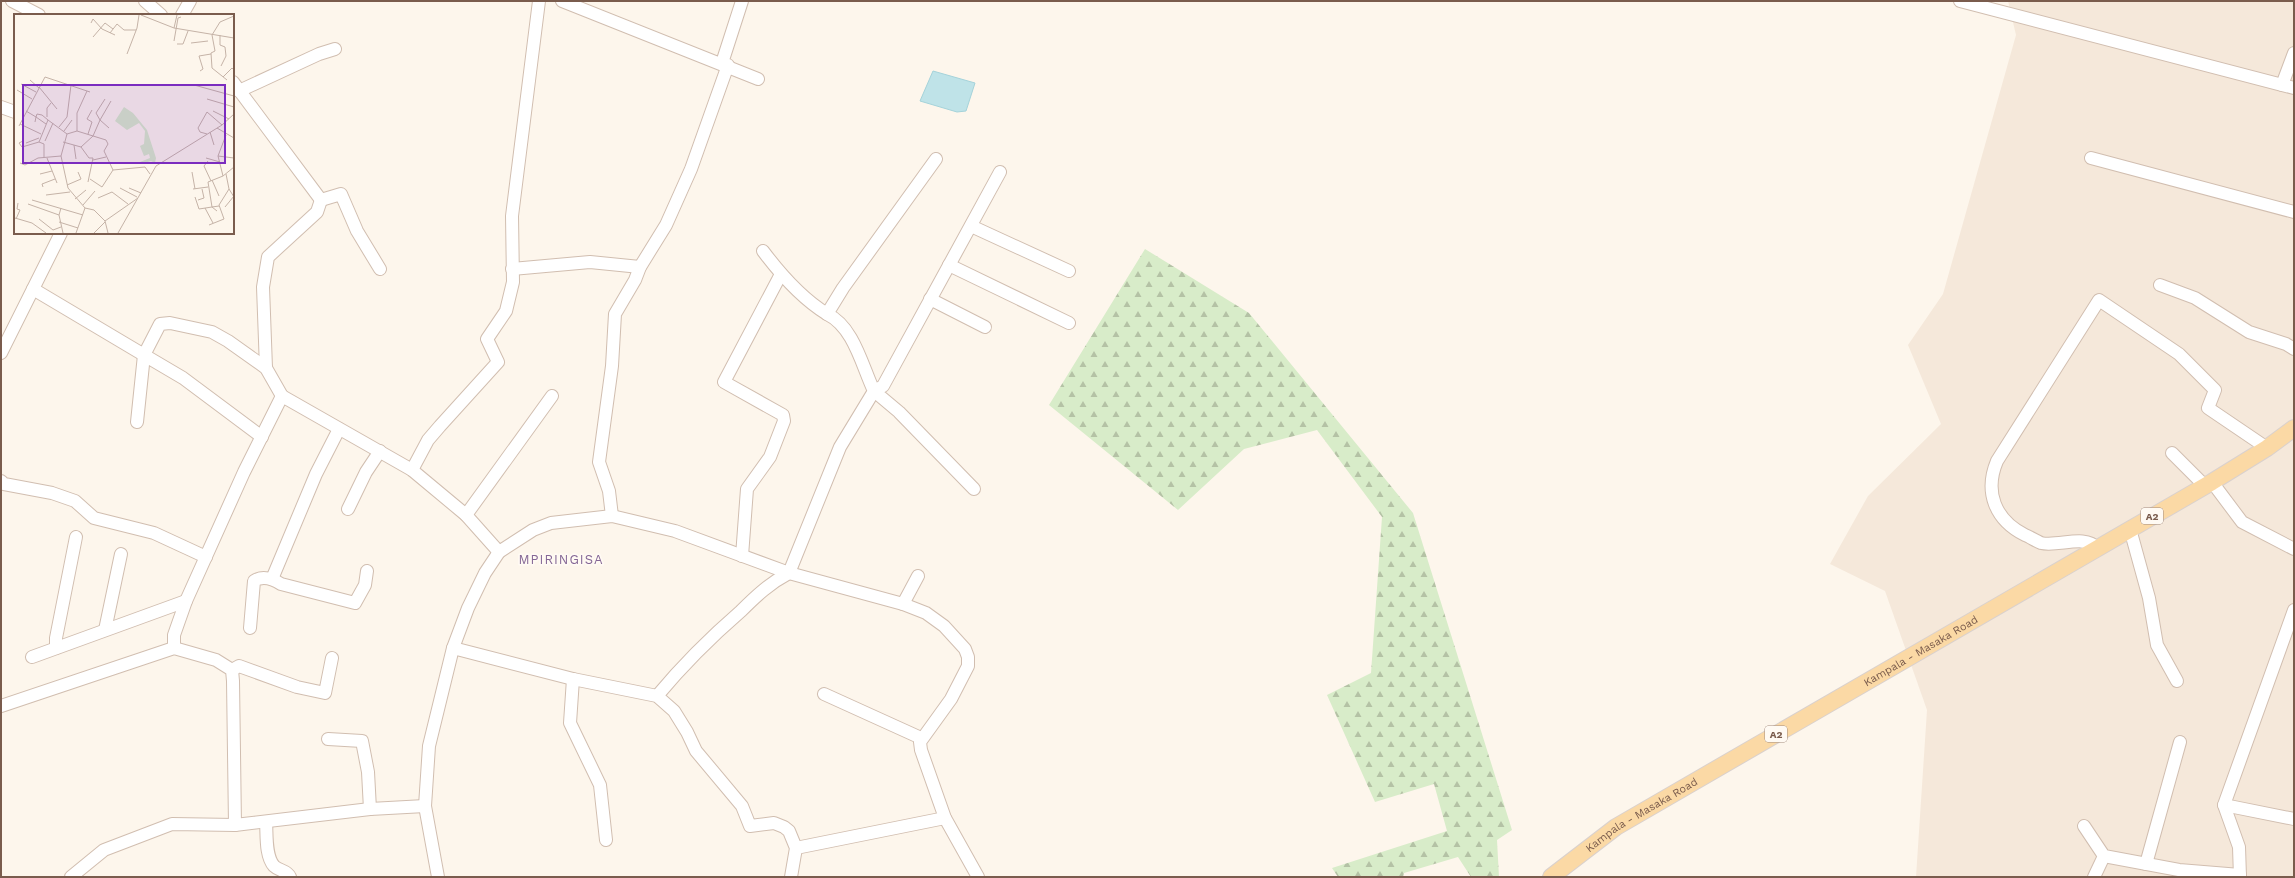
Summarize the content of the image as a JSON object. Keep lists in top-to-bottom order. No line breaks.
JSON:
{"streets":{"main road":["A2","Kampala - Masaka Road"]},"districts":["MPIRINGISA"]}
